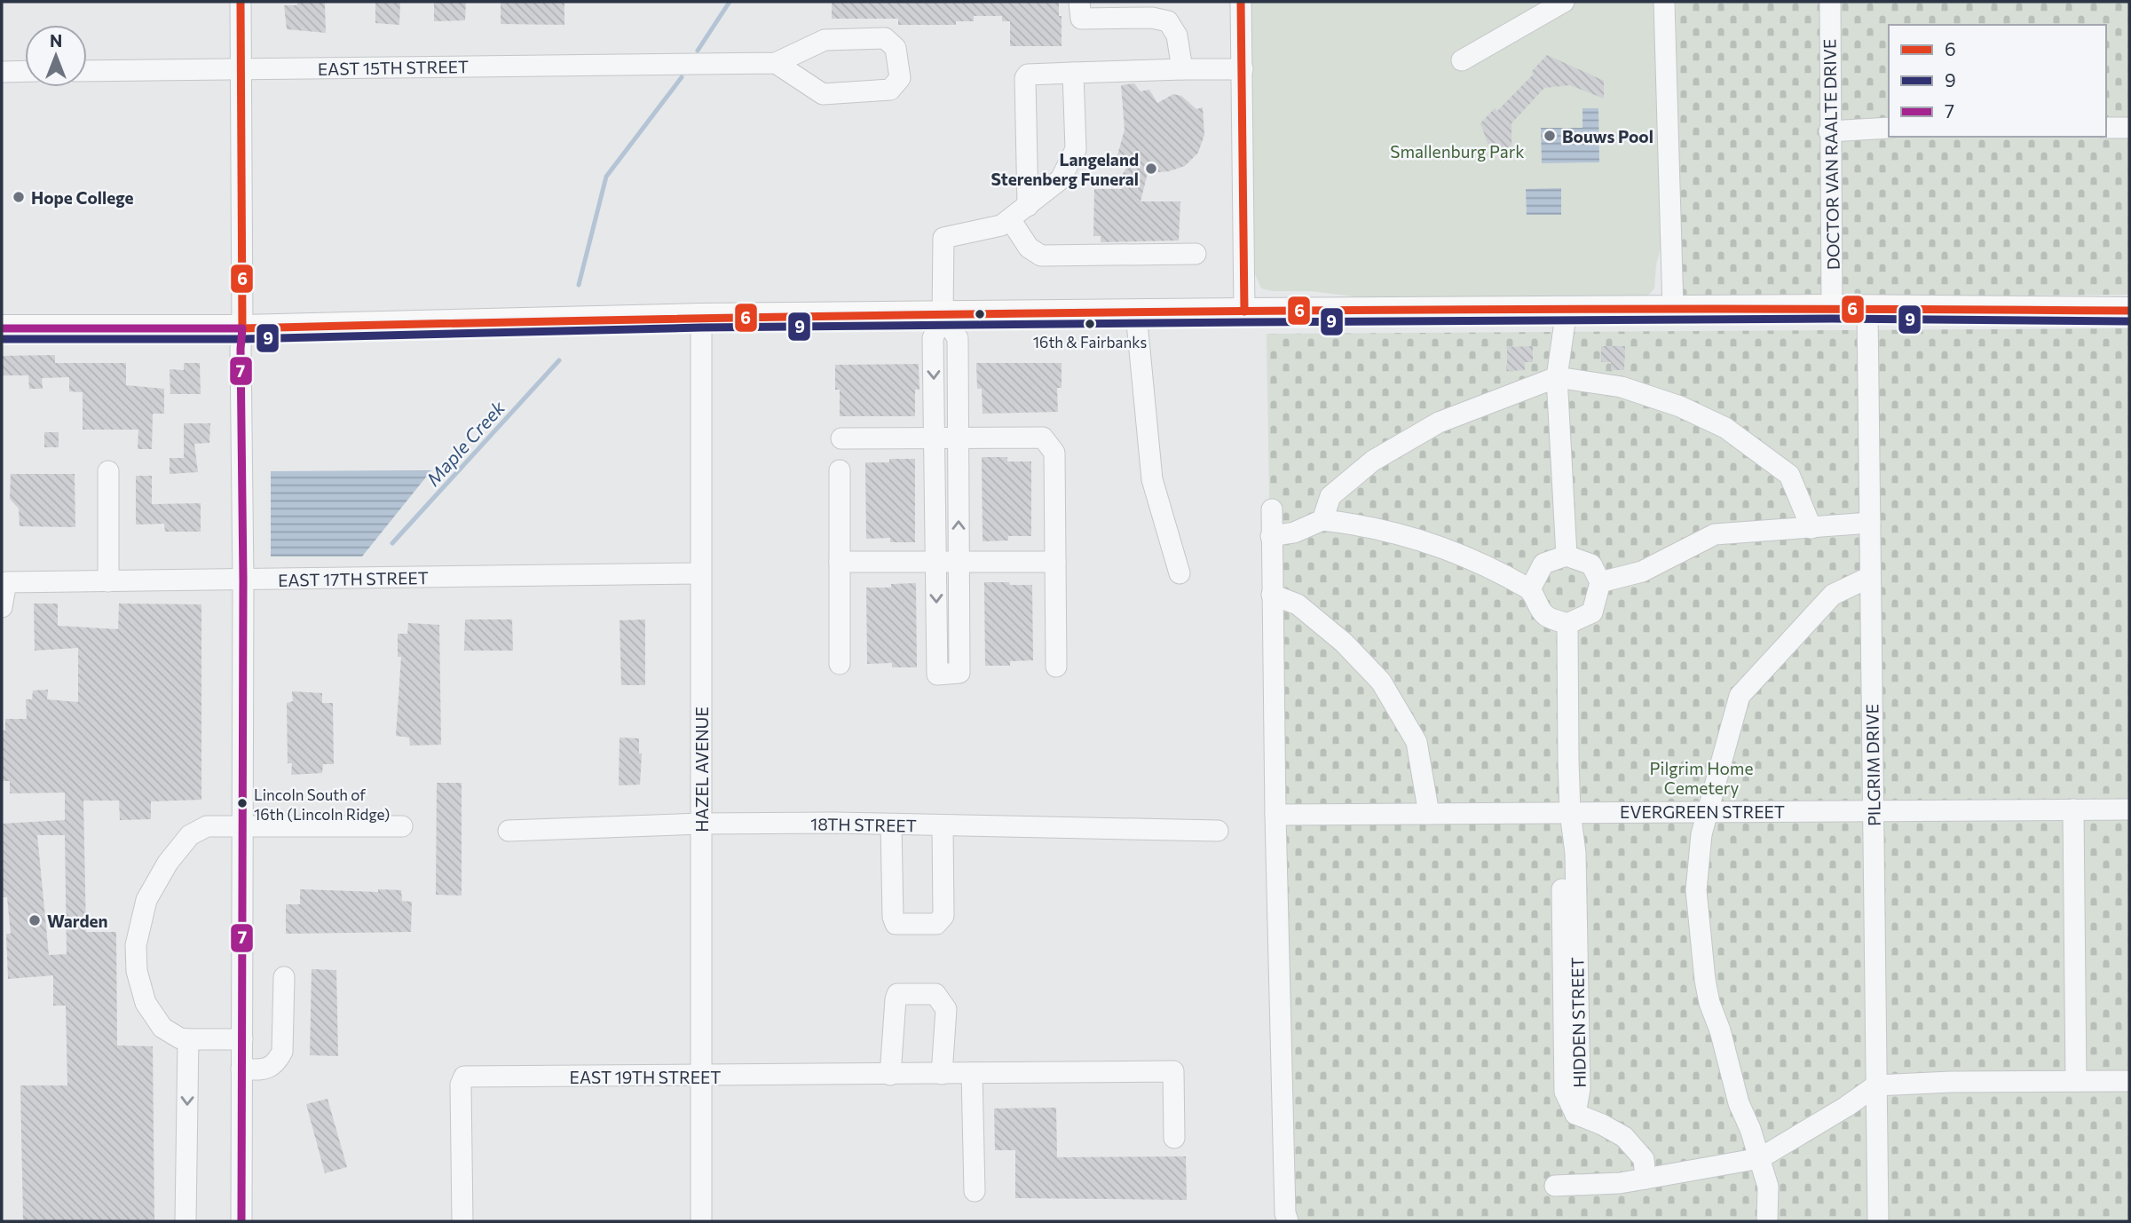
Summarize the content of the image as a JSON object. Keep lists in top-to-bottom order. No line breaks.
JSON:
{"streets":{"street":["EAST 15TH STREET","DOCTOR VAN RAALTE DRIVE","EAST 17TH STREET","PILGRIM DRIVE","HAZEL AVENUE","EVERGREEN STREET","18TH STREET","HIDDEN STREET","EAST 19TH STREET"]},"crossings":[["EAST 17TH STREET","HAZEL AVENUE"],["PILGRIM DRIVE","EVERGREEN STREET"],["HAZEL AVENUE","18TH STREET"],["HAZEL AVENUE","EAST 19TH STREET"],["EVERGREEN STREET","HIDDEN STREET"]],"water":["Maple Creek"],"parks":["Smallenburg Park","Pilgrim Home Cemetery"],"places":["Bouws Pool","Langeland Sterenberg Funeral","Hope College","16th & Fairbanks","Lincoln South of 16th (Lincoln Ridge)","Warden"],"lines":["transit line 6","transit line 9","transit line 7"],"legend":["6","9","7"],"north":"top"}
